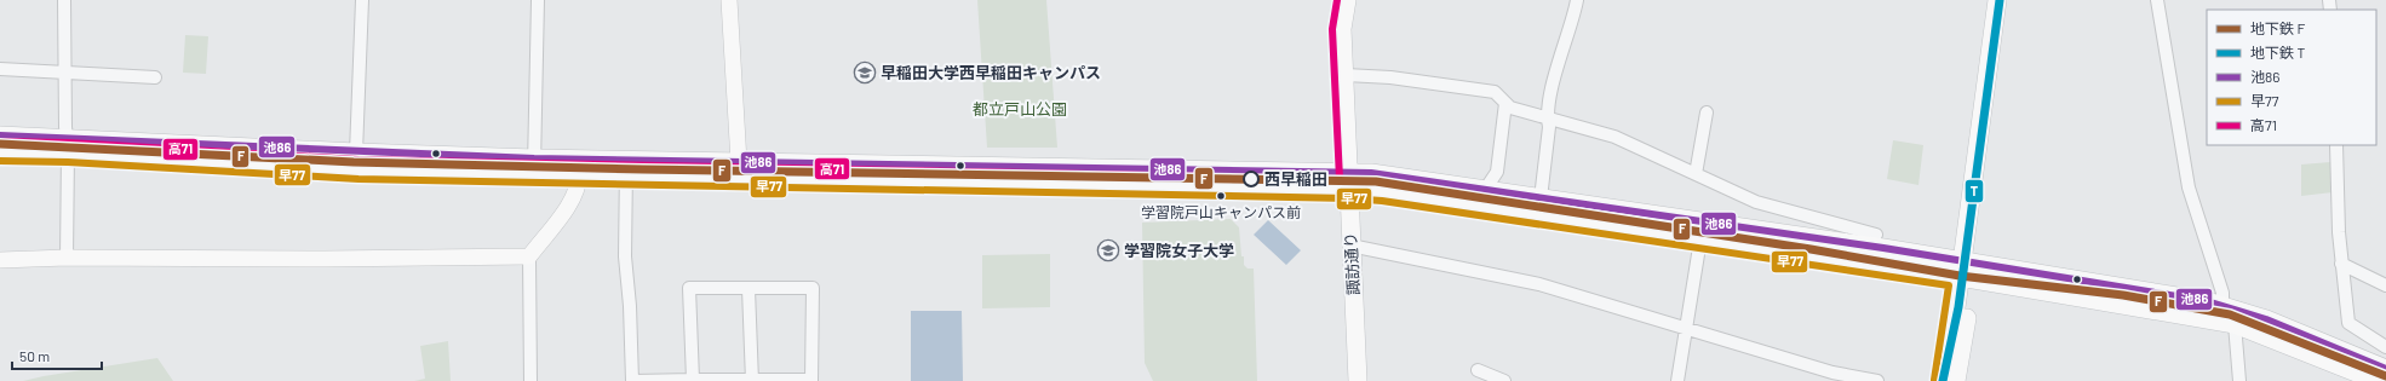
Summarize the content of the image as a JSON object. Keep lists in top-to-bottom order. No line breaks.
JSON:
{"streets":{"main road":["諏訪通り"]},"parks":["都立戸山公園"],"places":{"school or university":["早稲田大学西早稲田キャンパス","学習院女子大学"],"other":["西早稲田","学習院戸山キャンパス前"]},"lines":["metro line T","transit line 高71","transit line 池86","metro line F","transit line 早77"],"legend":["地下鉄 F","地下鉄 T","池86","早77","高71"],"scale_bar":"50 m"}
